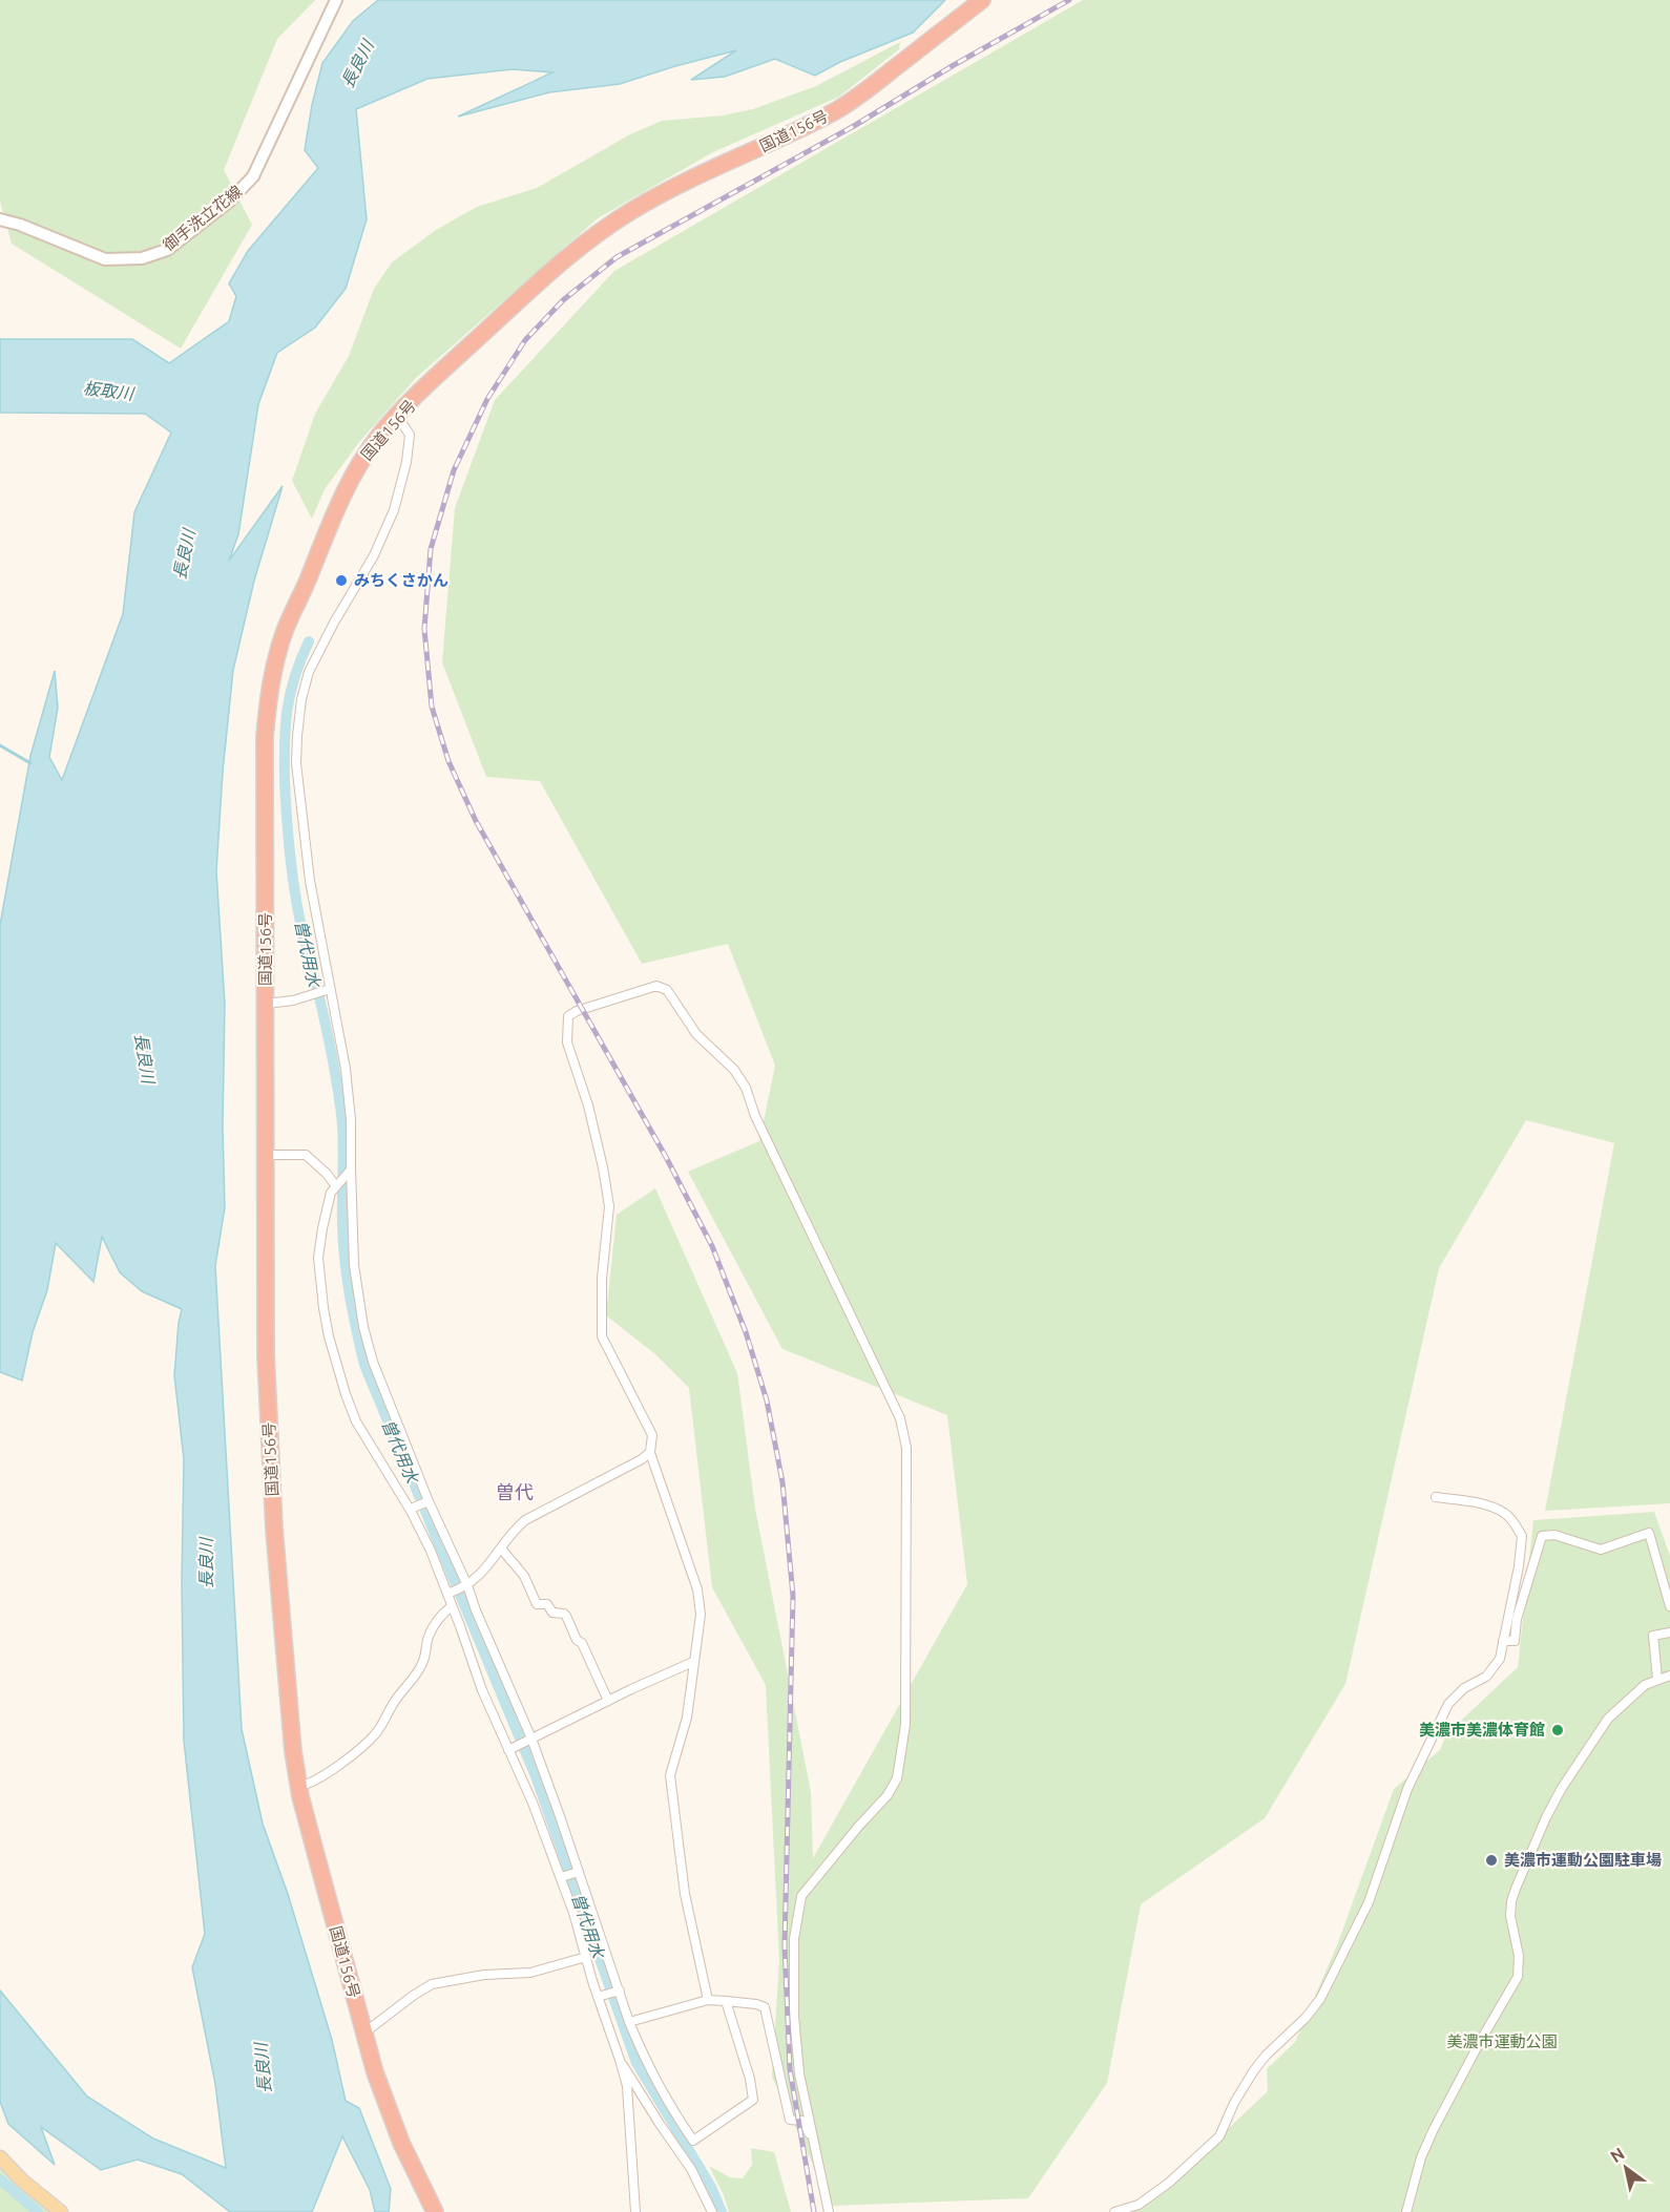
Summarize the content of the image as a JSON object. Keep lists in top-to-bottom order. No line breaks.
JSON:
{"streets":{"highway":["国道156号"],"main road":["御手洗立花線"]},"districts":["曽代"],"water":["長良川","板取川","曽代用水"],"parks":["美濃市運動公園"],"places":["みちくさかん","美濃市美濃体育館","美濃市運動公園駐車場"],"north":"top left"}
